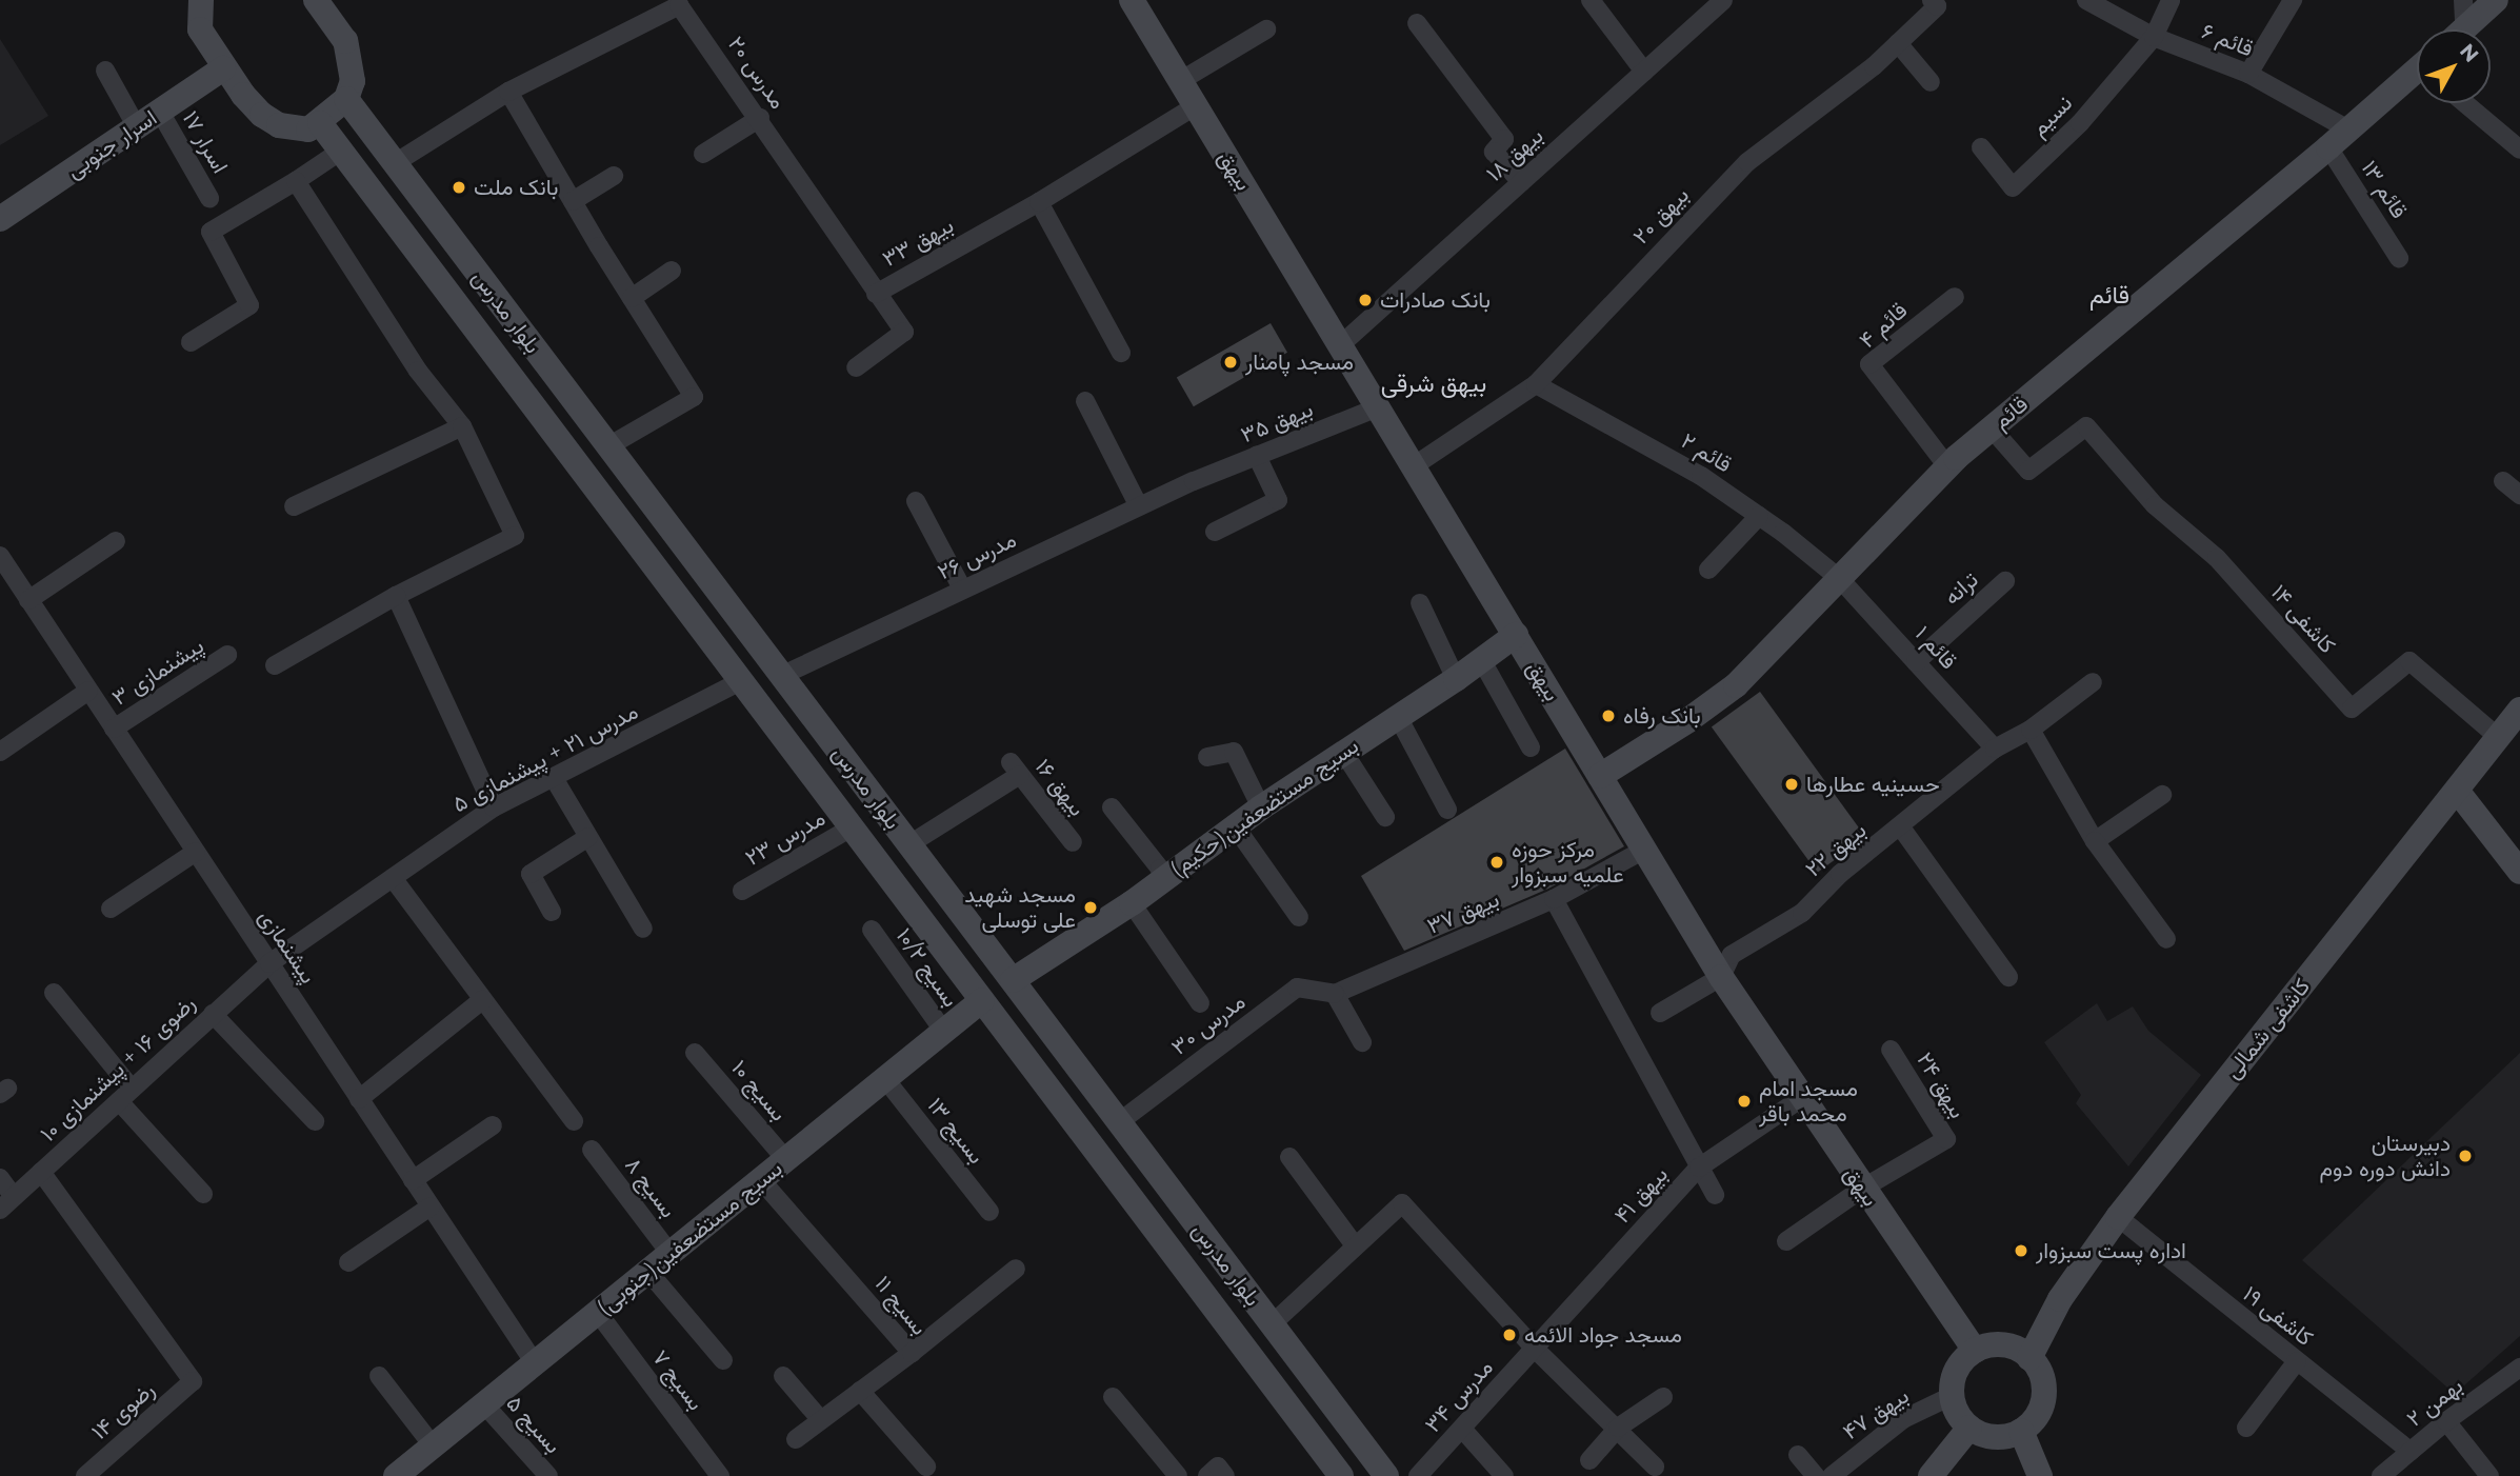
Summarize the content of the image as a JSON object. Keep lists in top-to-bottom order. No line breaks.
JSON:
{"streets":{"main road":["اسرار جنوبی","بیهق","بلوار مدرس","قائم","بسیج مستضعفین(حکیم)","کاشفی شمالی","بسیج مستضعفین(جنوبی)"],"street":["قائم ۶","مدرس ۲۰","نسیم","اسرار ۱۷","بیهق ۱۸","قائم ۱۳","بیهق ۲۰","بیهق ۳۳","قائم ۴","بیهق ۳۵","قائم ۲","مدرس ۲۶","ترانه","کاشفی ۱۴","قائم ۱","پیشنمازی ۳","مدرس ۲۱ + پیشنمازی ۵","بیهق ۱۶","مدرس ۲۳","بیهق ۲۲","بیهق ۳۷","پیشنمازی","بسیج ۱۰/۲","مدرس ۳۰","رضوی ۱۶ + پیشنمازی ۱۰","بیهق ۲۴","بسیج ۱۰","بسیج ۱۳","بسیج ۸","بیهق ۴۱","بسیج ۱۱","کاشفی ۱۹","بسیج ۷","مدرس ۳۴","بهمن ۲","رضوی ۱۴","بیهق ۴۷","بسیج ۵"]},"crossings":[["قائم ۶","نسیم"],["قائم ۶","قائم"],["مدرس ۲۰","بیهق ۳۳"],["مدرس ۲۰","بلوار مدرس"],["اسرار ۱۷","اسرار جنوبی"],["بیهق ۱۸","بیهق"],["بیهق","بیهق ۲۰"],["بیهق","بیهق ۳۳"],["بیهق","قائم"],["بیهق","بیهق ۳۵"],["بیهق","بسیج مستضعفین(حکیم)"],["بیهق","بیهق ۲۲"],["بیهق","بیهق ۳۷"],["بیهق","کاشفی شمالی"],["بیهق","بیهق ۲۴"],["بیهق","بیهق ۴۱"],["بیهق","بیهق ۴۷"],["قائم ۱۳","قائم"],["بیهق ۲۰","قائم ۲"],["بلوار مدرس","مدرس ۲۶"],["بلوار مدرس","مدرس ۲۱ + پیشنمازی ۵"],["بلوار مدرس","بیهق ۱۶"],["بلوار مدرس","بسیج مستضعفین(حکیم)"],["بلوار مدرس","مدرس ۲۳"],["بلوار مدرس","مدرس ۳۰"],["بلوار مدرس","بسیج مستضعفین(جنوبی)"],["قائم ۴","قائم"],["قائم","قائم ۲"],["قائم","کاشفی ۱۴"],["قائم","قائم ۱"],["بیهق ۳۵","مدرس ۲۶"],["قائم ۲","قائم ۱"],["ترانه","قائم ۱"],["کاشفی ۱۴","کاشفی شمالی"],["قائم ۱","بیهق ۲۲"],["پیشنمازی ۳","پیشنمازی"],["مدرس ۲۱ + پیشنمازی ۵","پیشنمازی"],["مدرس ۲۱ + پیشنمازی ۵","رضوی ۱۶ + پیشنمازی ۱۰"],["بیهق ۳۷","مدرس ۳۰"],["پیشنمازی","رضوی ۱۶ + پیشنمازی ۱۰"],["پیشنمازی","بسیج مستضعفین(جنوبی)"],["بسیج ۱۰/۲","بسیج مستضعفین(جنوبی)"],["کاشفی شمالی","کاشفی ۱۹"],["کاشفی شمالی","بیهق ۴۷"],["رضوی ۱۶ + پیشنمازی ۱۰","رضوی ۱۴"],["بسیج ۱۰","بسیج مستضعفین(جنوبی)"],["بسیج ۱۳","بسیج مستضعفین(جنوبی)"],["بسیج ۸","بسیج مستضعفین(جنوبی)"],["بیهق ۴۱","مدرس ۳۴"],["بسیج مستضعفین(جنوبی)","بسیج ۱۱"],["بسیج مستضعفین(جنوبی)","بسیج ۷"],["بسیج مستضعفین(جنوبی)","بسیج ۵"],["کاشفی ۱۹","بهمن ۲"]],"districts":["قائم","بیهق شرقی"],"places":["بانک ملت","بانک صادرات","مسجد پامنار","بانک رفاه","حسینیه عطارها","مرکز حوزه علمیه سبزوار","مسجد شهید علی توسلی","مسجد امام محمد باقر","دبیرستان دانش دوره دوم","اداره پست سبزوار","مسجد جواد الائمه"],"north":"top right"}
